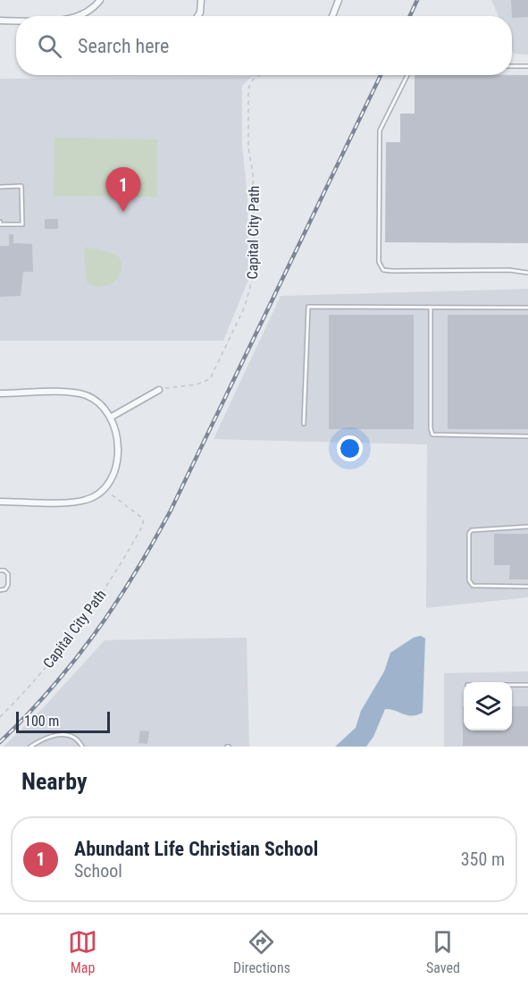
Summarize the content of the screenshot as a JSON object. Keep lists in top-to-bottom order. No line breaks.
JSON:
{"streets":{"path":["Capital City Path"]},"scale_bar":"100 m","page":{"search":"Search here","pins":"1","scale":"100 m","heading":"Nearby","list":[{"mark":"1","name":"Abundant Life Christian School","note":"School","value":"350 m"}],"nav":["Map","Directions","Saved"]}}
